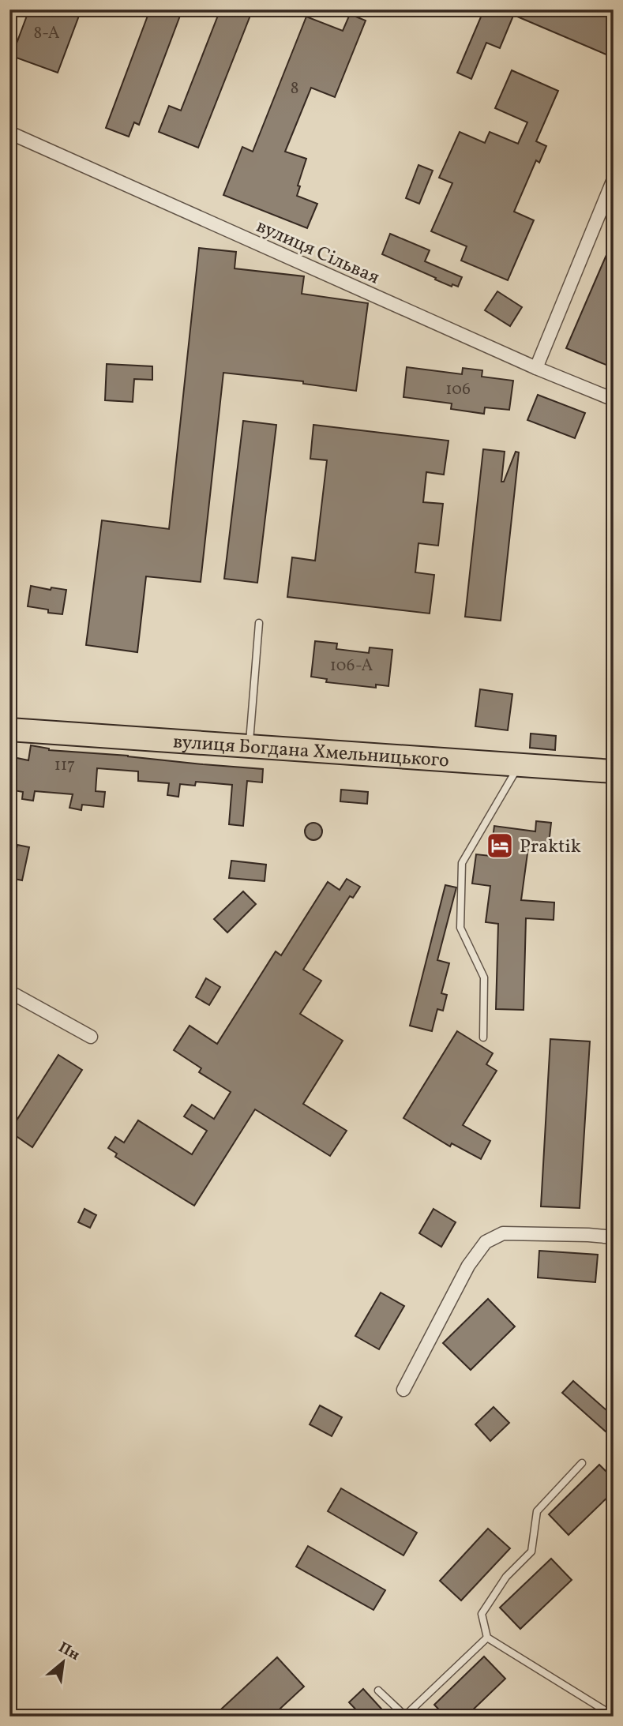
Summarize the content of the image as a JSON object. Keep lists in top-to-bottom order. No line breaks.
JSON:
{"streets":{"highway":["вулиця Богдана Хмельницького"],"street":["вулиця Сільвая"]},"places":{"hotel":["Praktik"]},"house_numbers":["8-А","8","106","106-А","117"],"north":"top right"}
